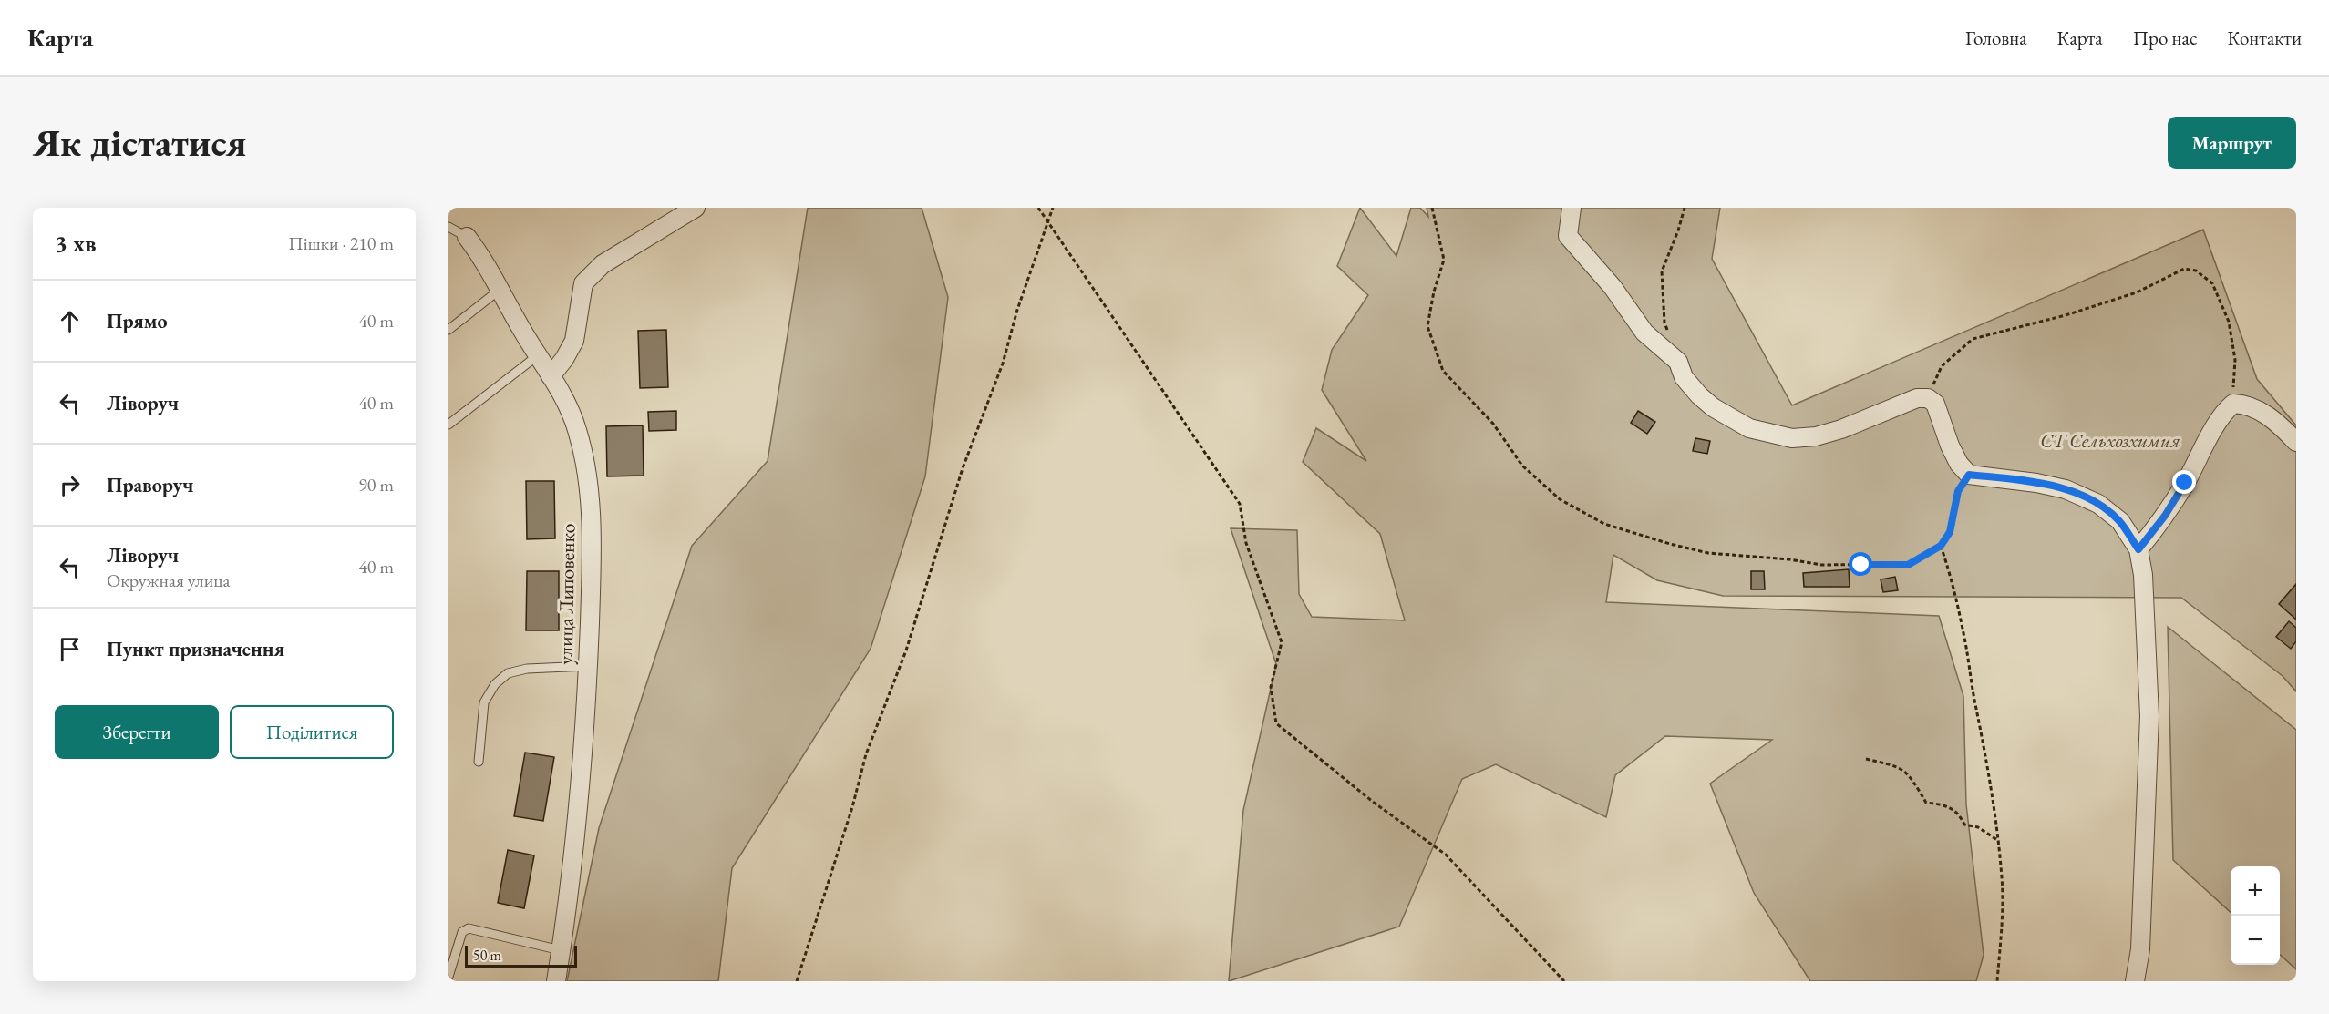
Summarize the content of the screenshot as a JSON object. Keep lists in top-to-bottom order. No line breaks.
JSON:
{"streets":{"street":["улица Липовенко"]},"parks":["СТ Сельхозхимия"],"scale_bar":"50 m","page":{"header":"Карта","nav":["Головна","Карта","Про нас","Контакти"],"buttons":["Маршрут",["Зберегти","Поділитися"]],"title":"Як дістатися","heading":["3 хв","Пішки · 210 m"],"list":[["Прямо","40 m"],["Ліворуч","40 m"],["Праворуч","90 m"],["Ліворуч","Окружная улица","40 m"],"Пункт призначення"],"map_buttons":["+","−"],"scale":"50 m"}}
